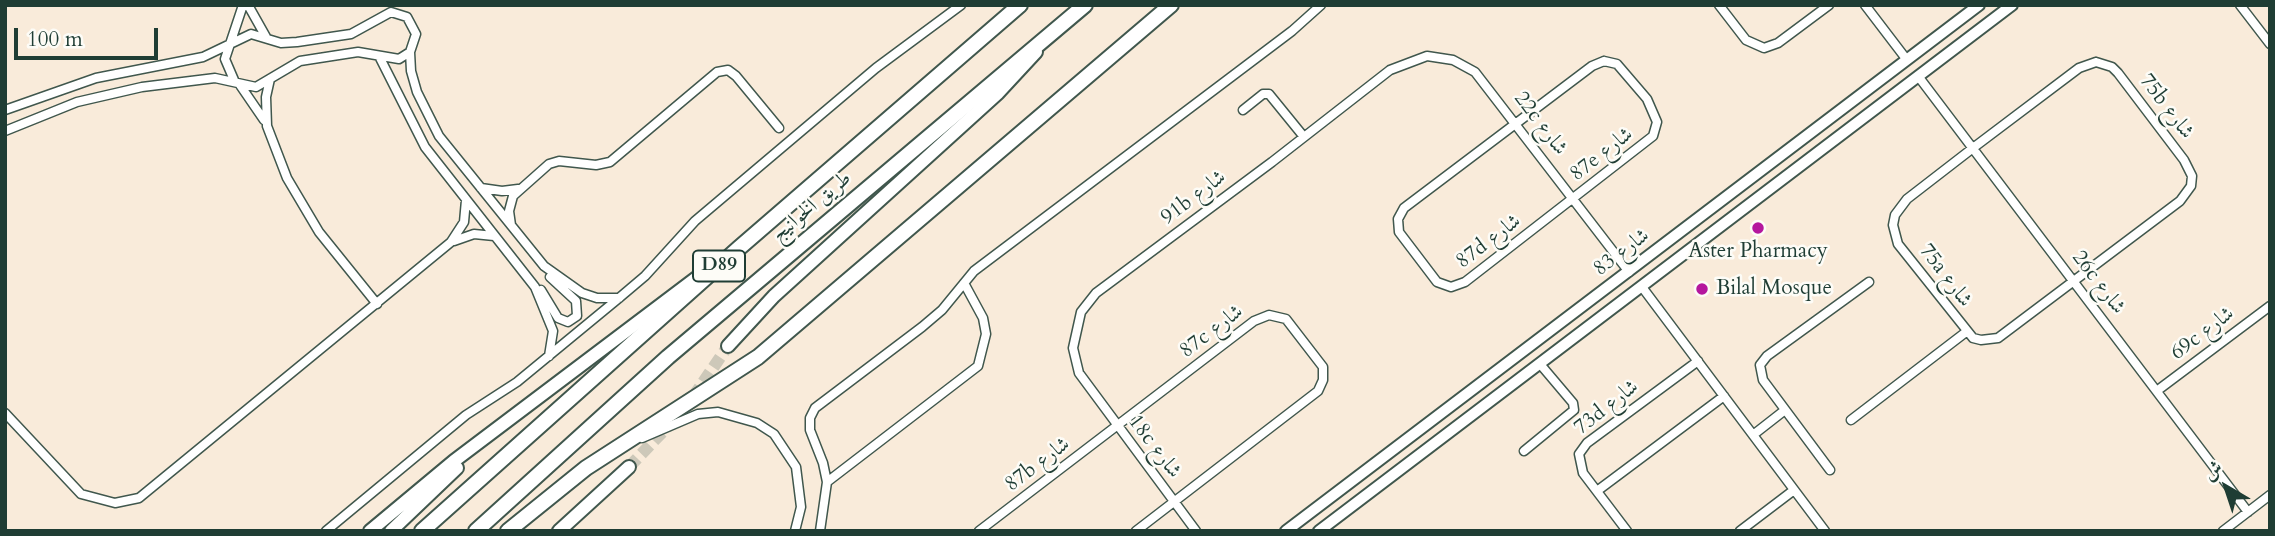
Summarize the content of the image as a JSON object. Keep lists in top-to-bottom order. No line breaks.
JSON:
{"streets":{"highway":["طريق الخوانيج","D89"],"street":["75b شارع","22c شارع","87e شارع","91b شارع","87d شارع","شارع 83","75a شارع","26c شارع","87c شارع","69c شارع","73d شارع","18c شارع","87b شارع"]},"crossings":[["75b شارع","75a شارع"],["75b شارع","26c شارع"],["22c شارع","87e شارع"],["22c شارع","91b شارع"],["22c شارع","87d شارع"],["22c شارع","شارع 83"],["87e شارع","87d شارع"],["91b شارع","18c شارع"],["شارع 83","26c شارع"],["75a شارع","26c شارع"],["26c شارع","69c شارع"],["87c شارع","18c شارع"],["87c شارع","87b شارع"],["18c شارع","87b شارع"]],"places":["Aster Pharmacy","Bilal Mosque"],"scale_bar":"100 m","north":"top left"}
